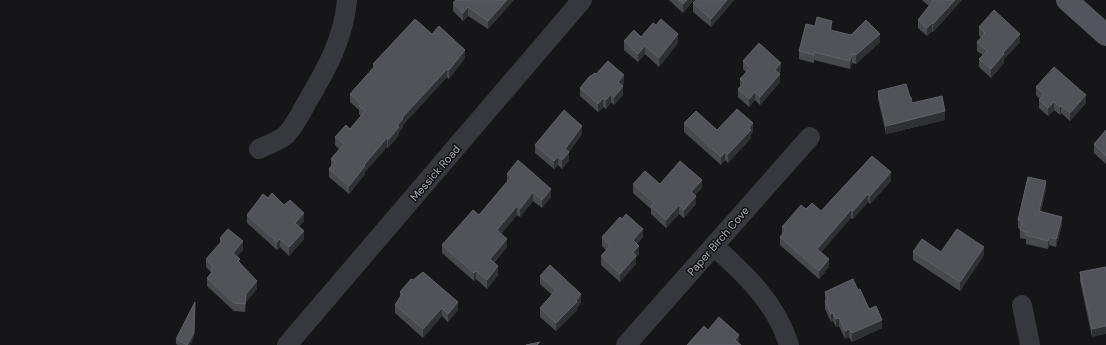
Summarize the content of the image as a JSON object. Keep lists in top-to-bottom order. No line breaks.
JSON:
{"streets":{"street":["Messick Road","Paper Birch Cove"]}}
